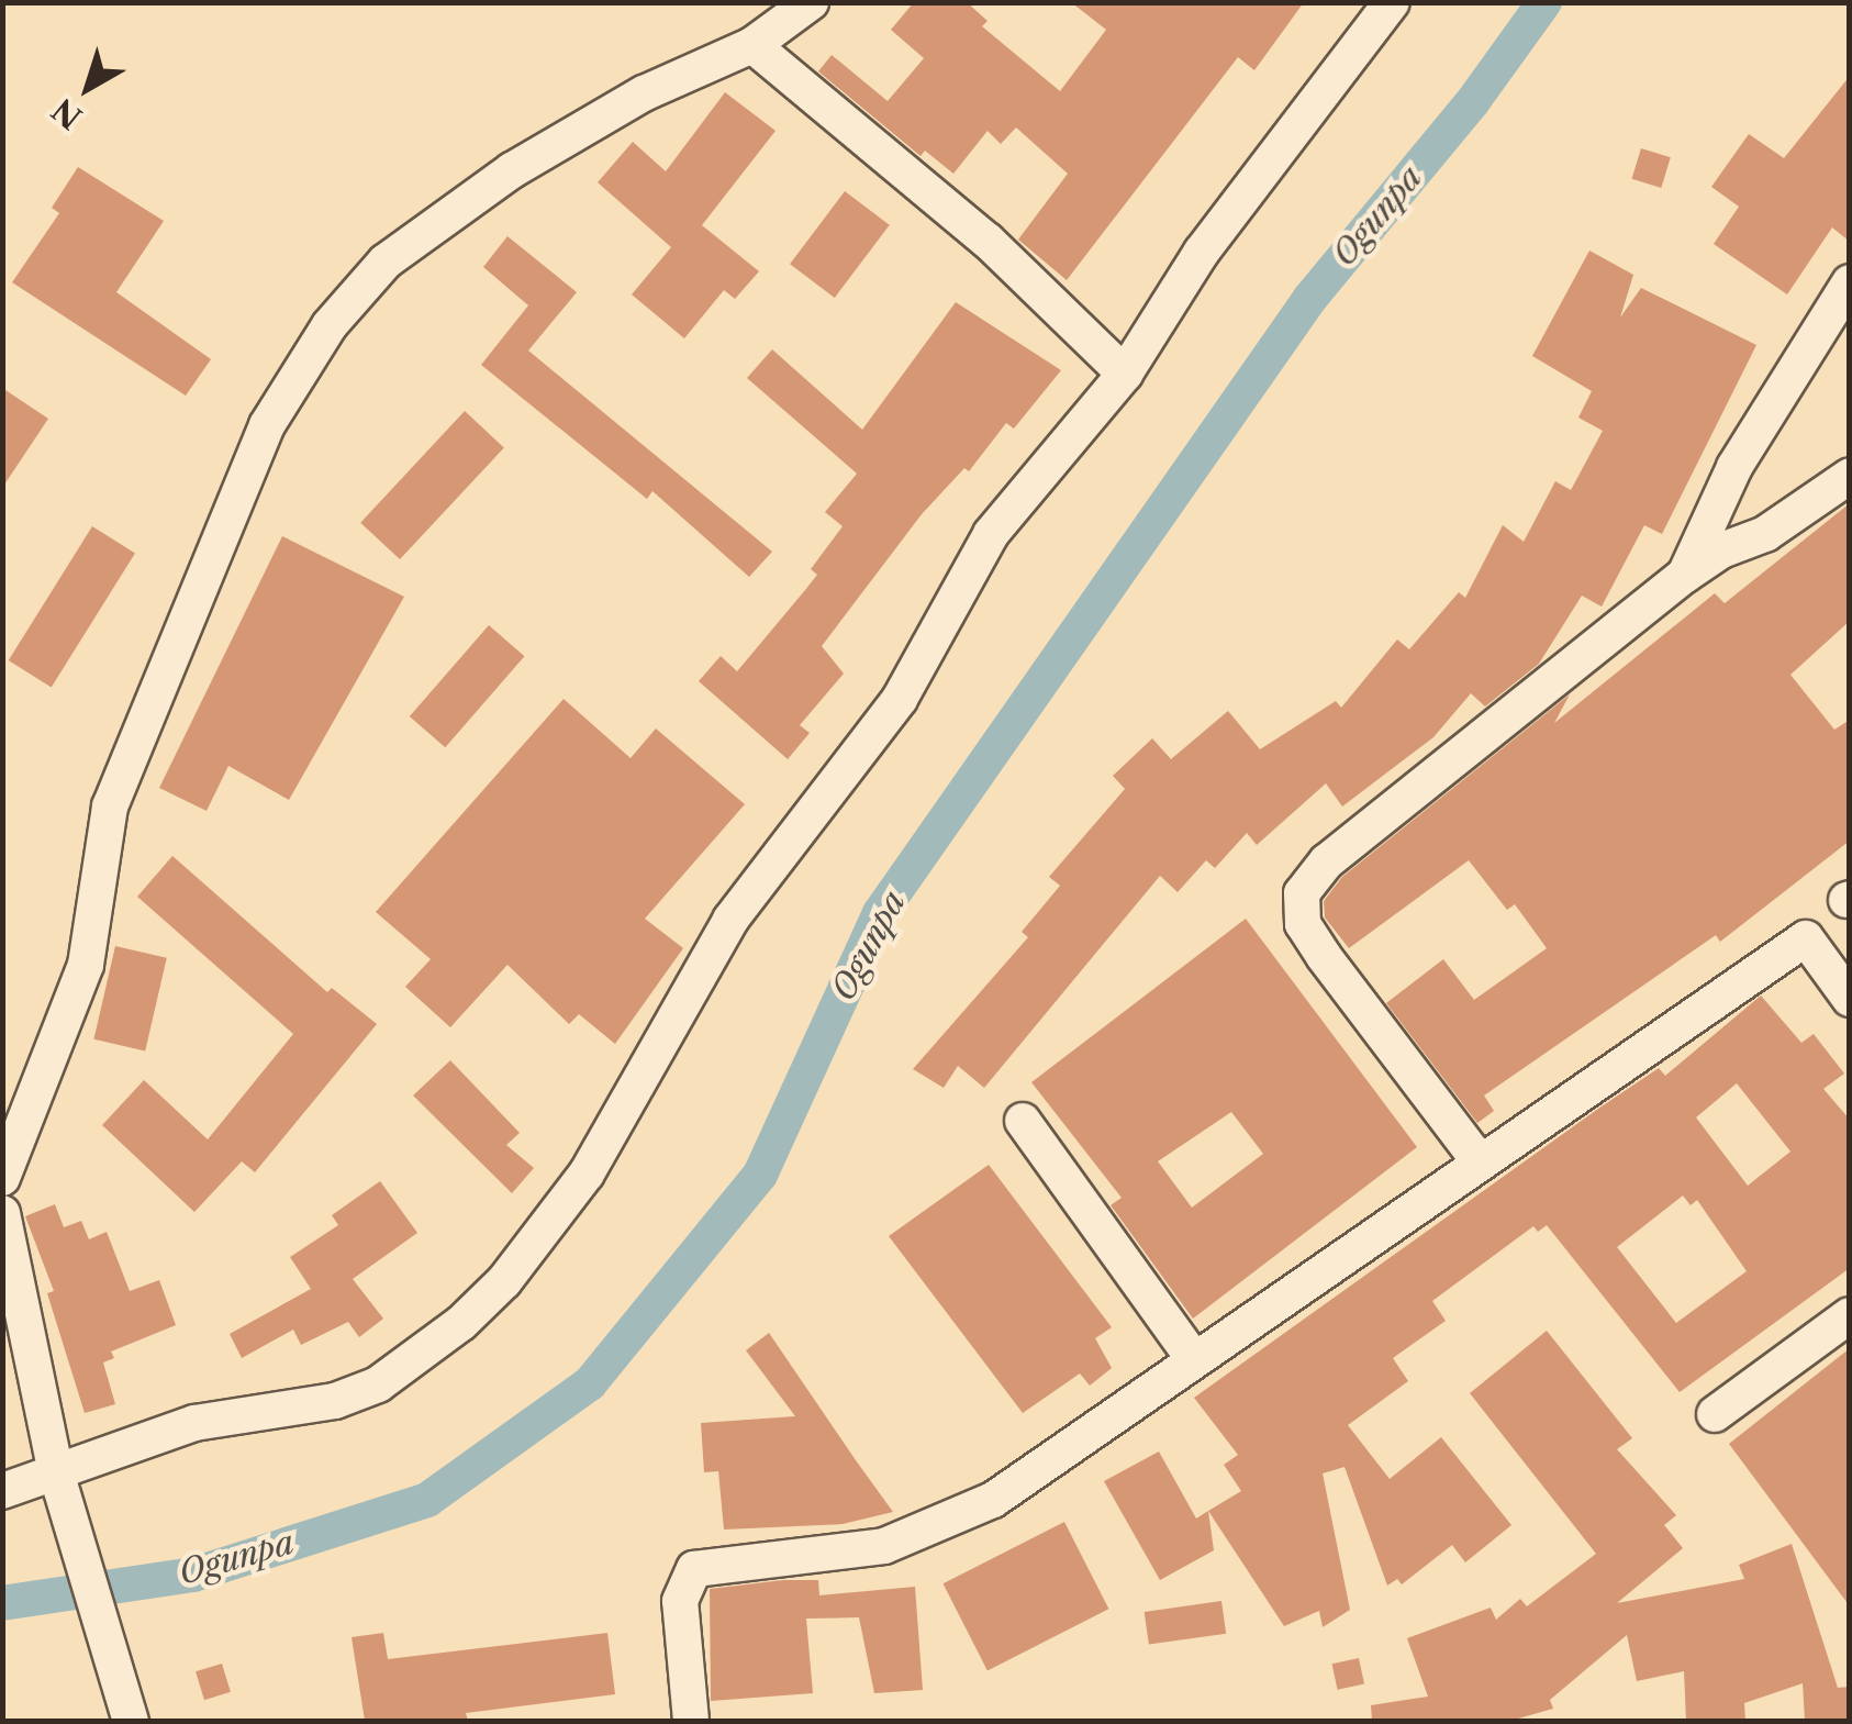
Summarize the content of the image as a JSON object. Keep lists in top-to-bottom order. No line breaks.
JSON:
{"water":["Ogunpa"],"north":"bottom left"}
